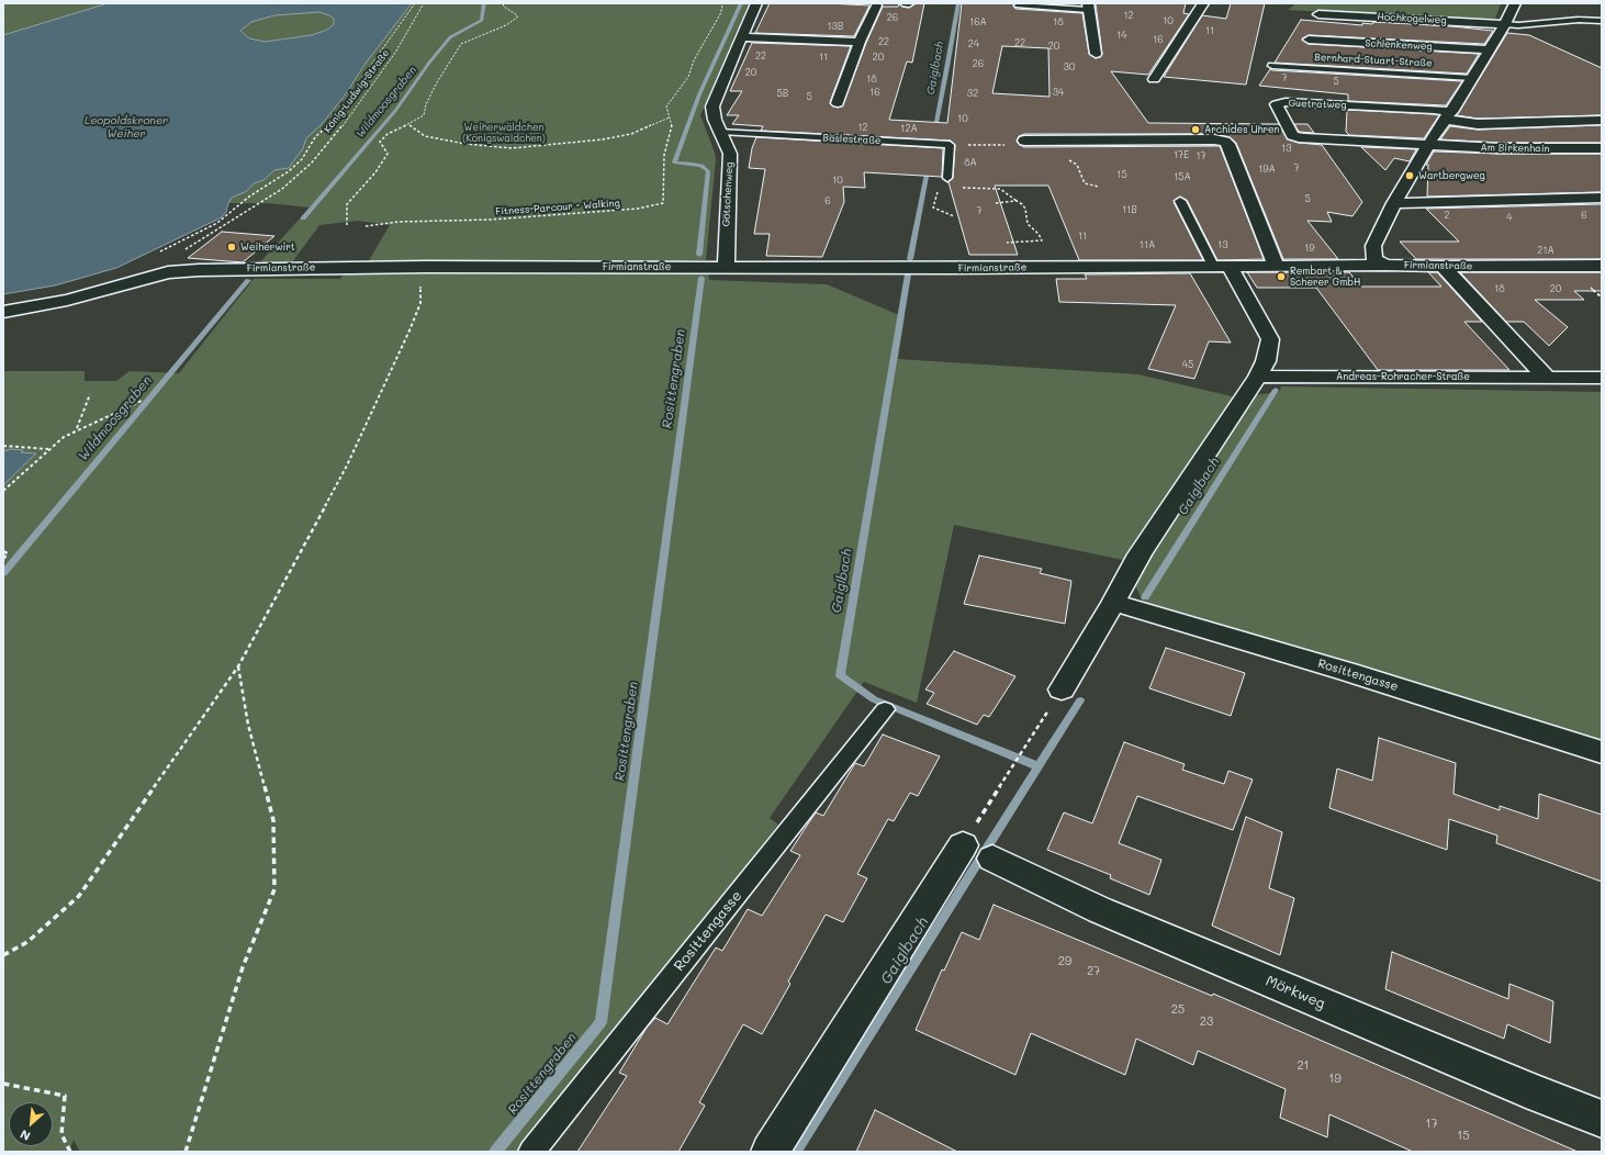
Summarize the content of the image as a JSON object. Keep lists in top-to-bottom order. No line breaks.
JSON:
{"streets":{"street":["Hochkogelweg","Schlenkenweg","Guetratweg","Am Birkenhain","Götschenweg","Firmianstraße","Andreas-Rohracher-Straße","Rosittengasse","Mörkweg"],"lane":["Bernhard-Stuart-Straße","Bäslestraße"],"path":["König-Ludwig-Straße","Fitness-Parcour - Walking"]},"crossings":[["König-Ludwig-Straße","Firmianstraße"],["Guetratweg","Am Birkenhain"],["Bäslestraße","Götschenweg"],["Götschenweg","Firmianstraße"]],"water":["Gaiglbach","Wildmoosgraben","Leopoldskroner Weiher","Rosittengraben"],"parks":["Weiherwäldchen (Königswäldchen)"],"places":["Archides Uhren","Wartbergweg","Weiherwirt","Rembart & Scherer GmbH"],"house_numbers":["12","26","10","16A","18","13B","11","14","16","22","22","24","20","22","11","20","26","30","20","7","18","5","16","34","5B","32","5","10","12","12A","13","17E","17","8A","7","19A","15","15A","10","5","6","11B","7","2","6","4","11","11A","13","19","21A","18","20","45","29","27","25","23","21","19","17","15"],"north":"bottom left"}
